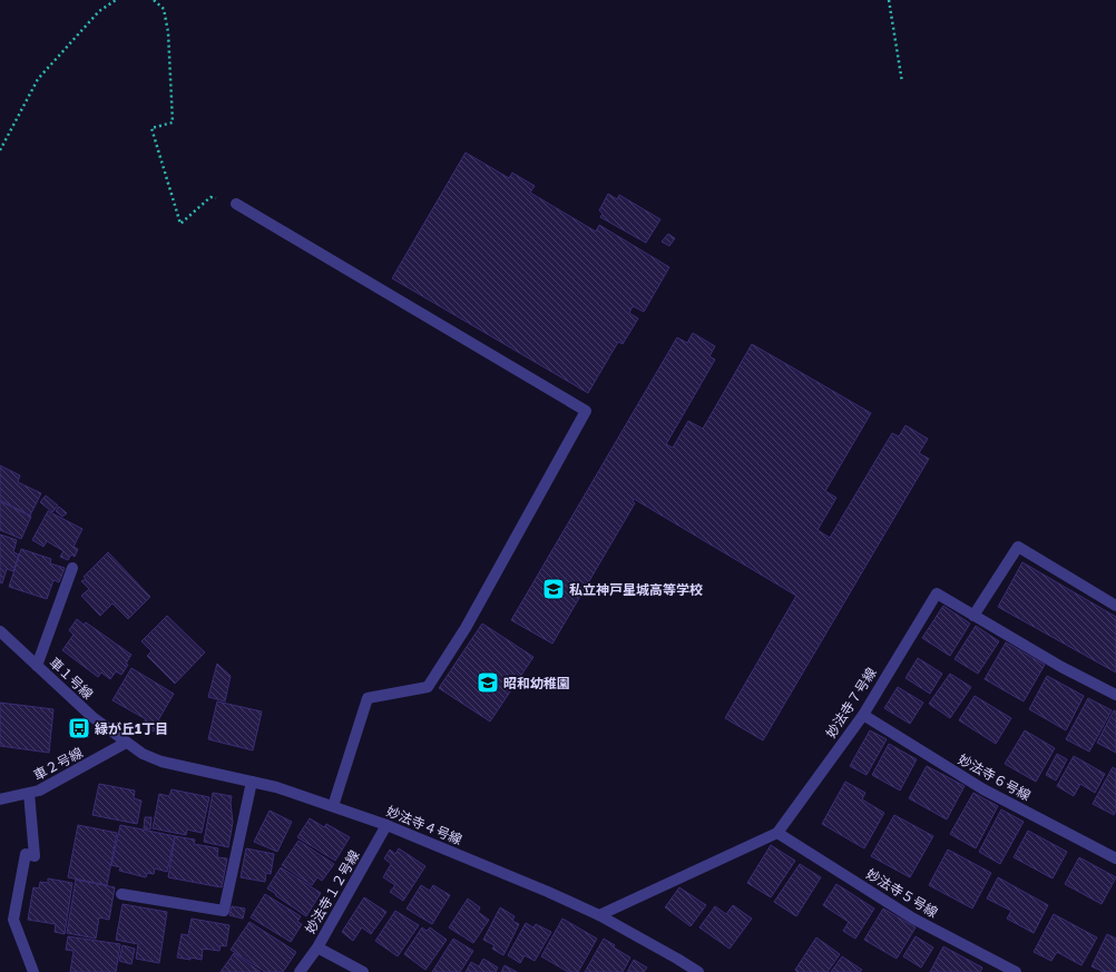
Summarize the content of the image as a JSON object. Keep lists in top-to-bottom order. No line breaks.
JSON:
{"streets":{"street":["車１号線","妙法寺７号線","車２号線","妙法寺６号線","妙法寺４号線","妙法寺１２号線","妙法寺５号線"]},"crossings":[["車１号線","車２号線"],["車１号線","妙法寺４号線"],["妙法寺７号線","妙法寺６号線"],["妙法寺７号線","妙法寺４号線"],["妙法寺７号線","妙法寺５号線"],["車２号線","妙法寺４号線"],["妙法寺４号線","妙法寺１２号線"]],"places":{"school or university":["私立神戸星城高等学校","昭和幼稚園"],"bus stop":["緑が丘1丁目"]}}
